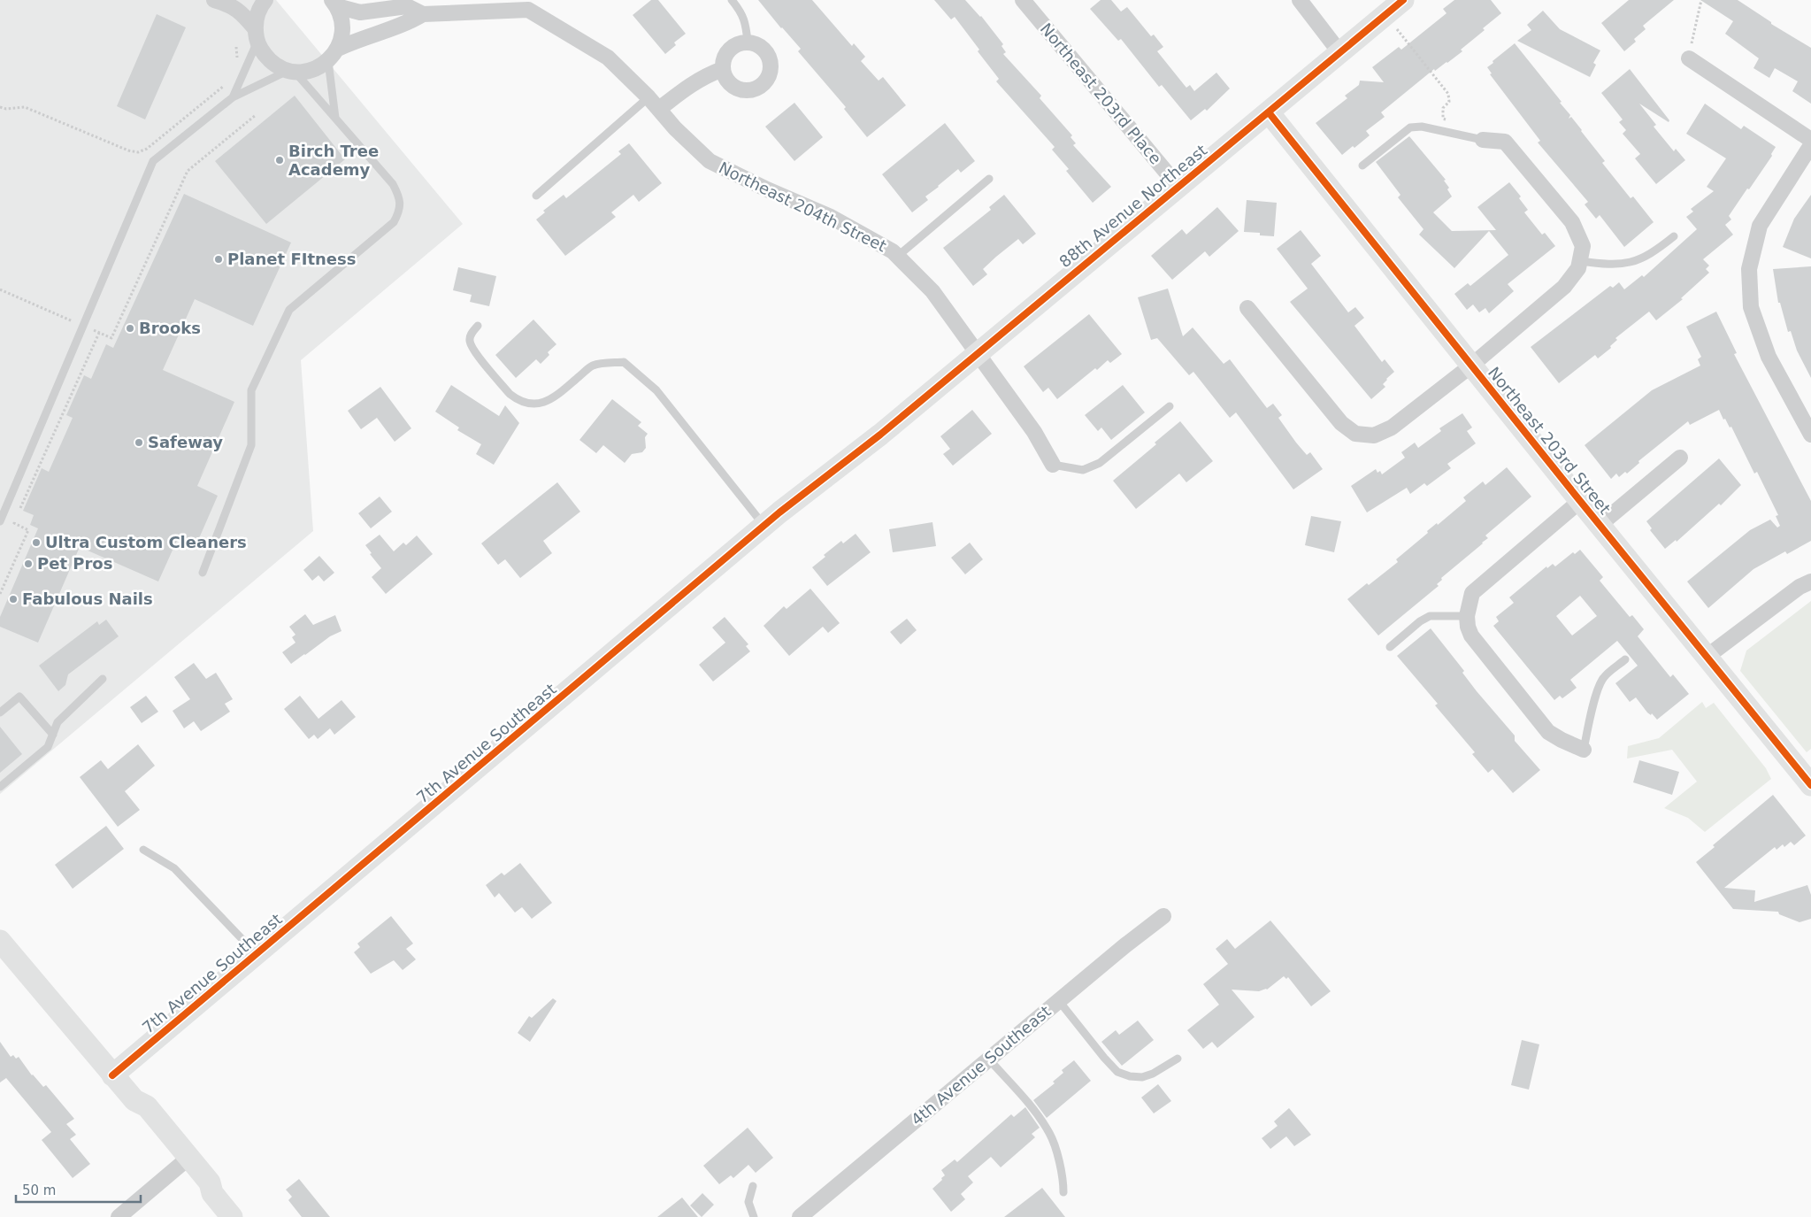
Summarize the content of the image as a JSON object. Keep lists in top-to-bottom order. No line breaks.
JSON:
{"streets":{"street":["Northeast 203rd Place","88th Avenue Northeast","Northeast 204th Street","Northeast 203rd Street","7th Avenue Southeast","4th Avenue Southeast"]},"crossings":[["Northeast 203rd Place","88th Avenue Northeast"],["88th Avenue Northeast","Northeast 204th Street"],["88th Avenue Northeast","Northeast 203rd Street"],["88th Avenue Northeast","7th Avenue Southeast"]],"places":["Birch Tree Academy","Planet FItness","Brooks","Safeway","Ultra Custom Cleaners","Pet Pros","Fabulous Nails"],"scale_bar":"50 m"}
